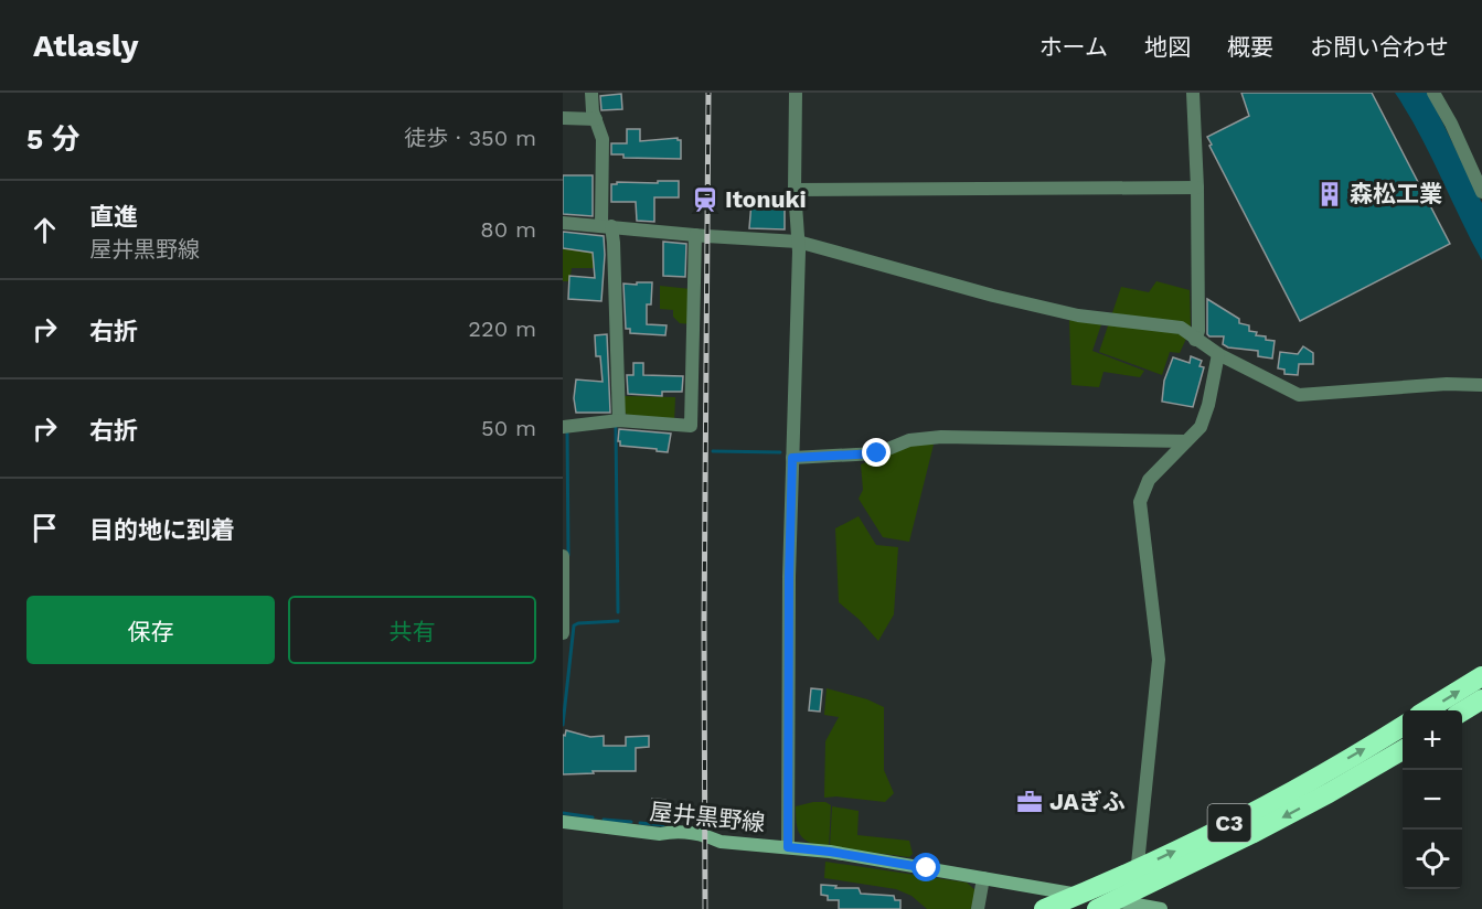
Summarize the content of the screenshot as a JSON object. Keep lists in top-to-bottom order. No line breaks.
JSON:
{"streets":{"highway":["C3"],"main road":["屋井黒野線"]},"places":{"building":["森松工業"],"station":["Itonuki"],"office":["JAぎふ"]},"page":{"header":"Atlasly","nav":["ホーム","地図","概要","お問い合わせ"],"heading":["5 分","徒歩 · 350 m"],"list":[["直進","屋井黒野線","80 m"],["右折","220 m"],["右折","50 m"],"目的地に到着"],"buttons":["保存","共有"],"map_buttons":["+","−"]}}
